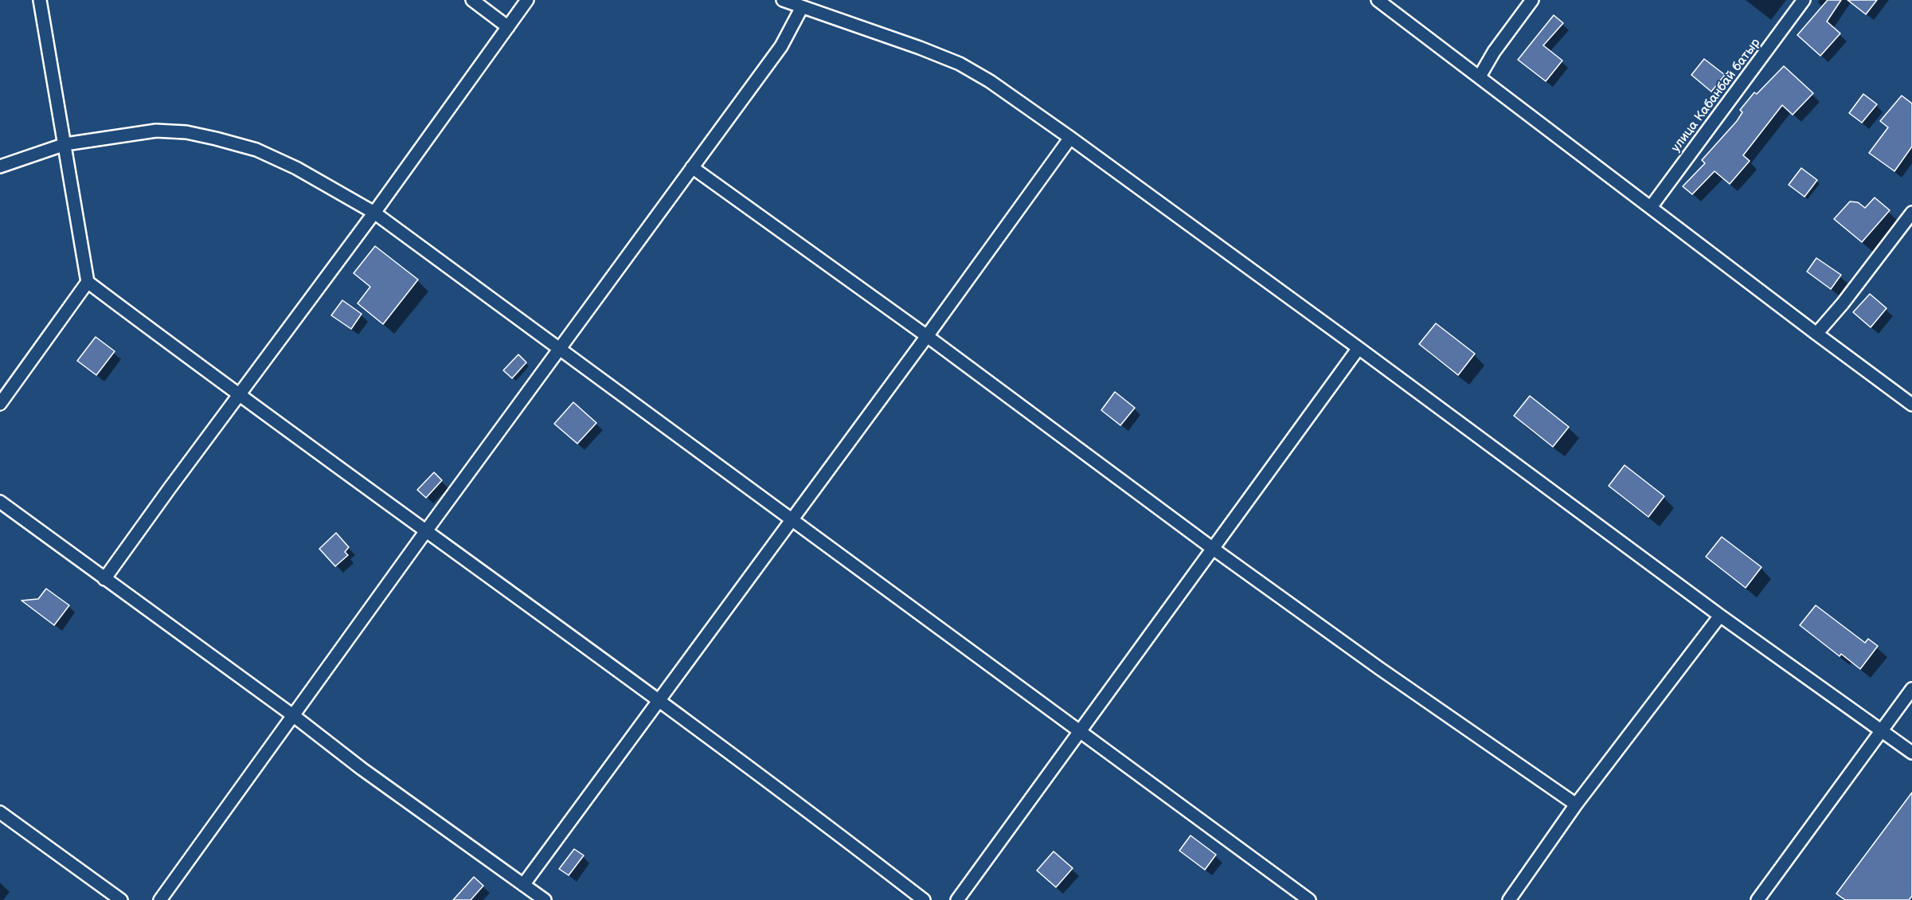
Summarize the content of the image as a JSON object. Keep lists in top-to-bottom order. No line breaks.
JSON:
{"streets":{"street":["улица Кабанбай батыр"]}}
